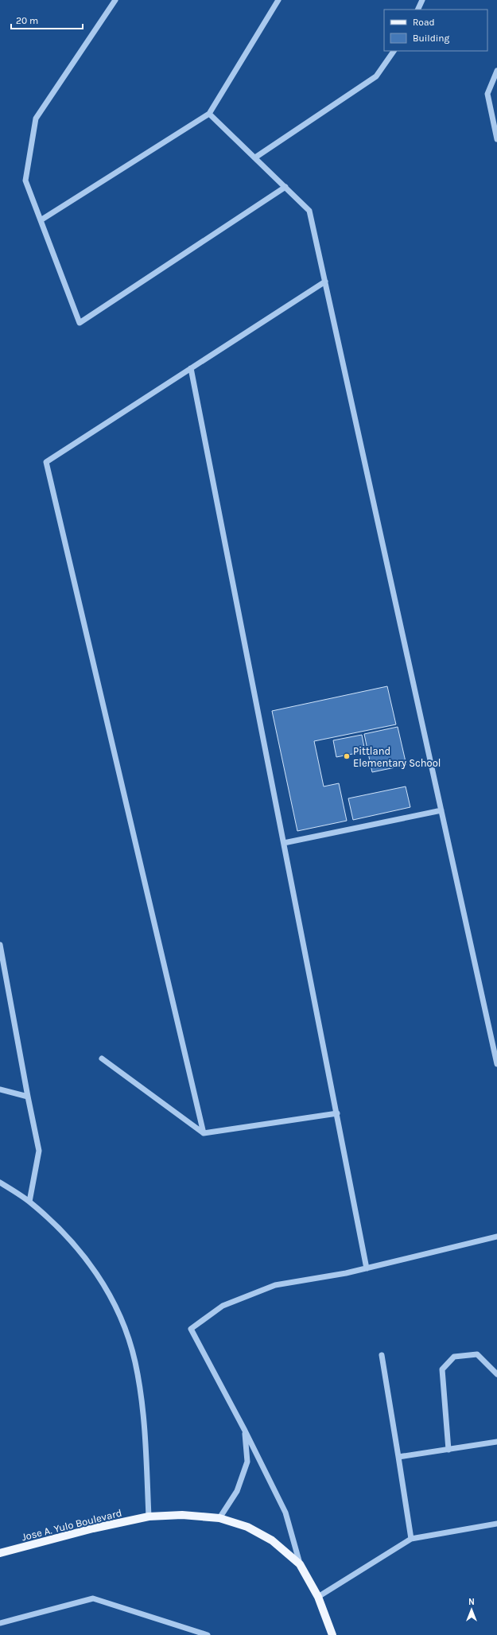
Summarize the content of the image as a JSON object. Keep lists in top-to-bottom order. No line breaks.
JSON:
{"streets":{"main road":["Jose A. Yulo Boulevard"]},"places":["Pittland Elementary School"],"legend":["Road","Building"],"scale_bar":"20 m","north":"top"}
